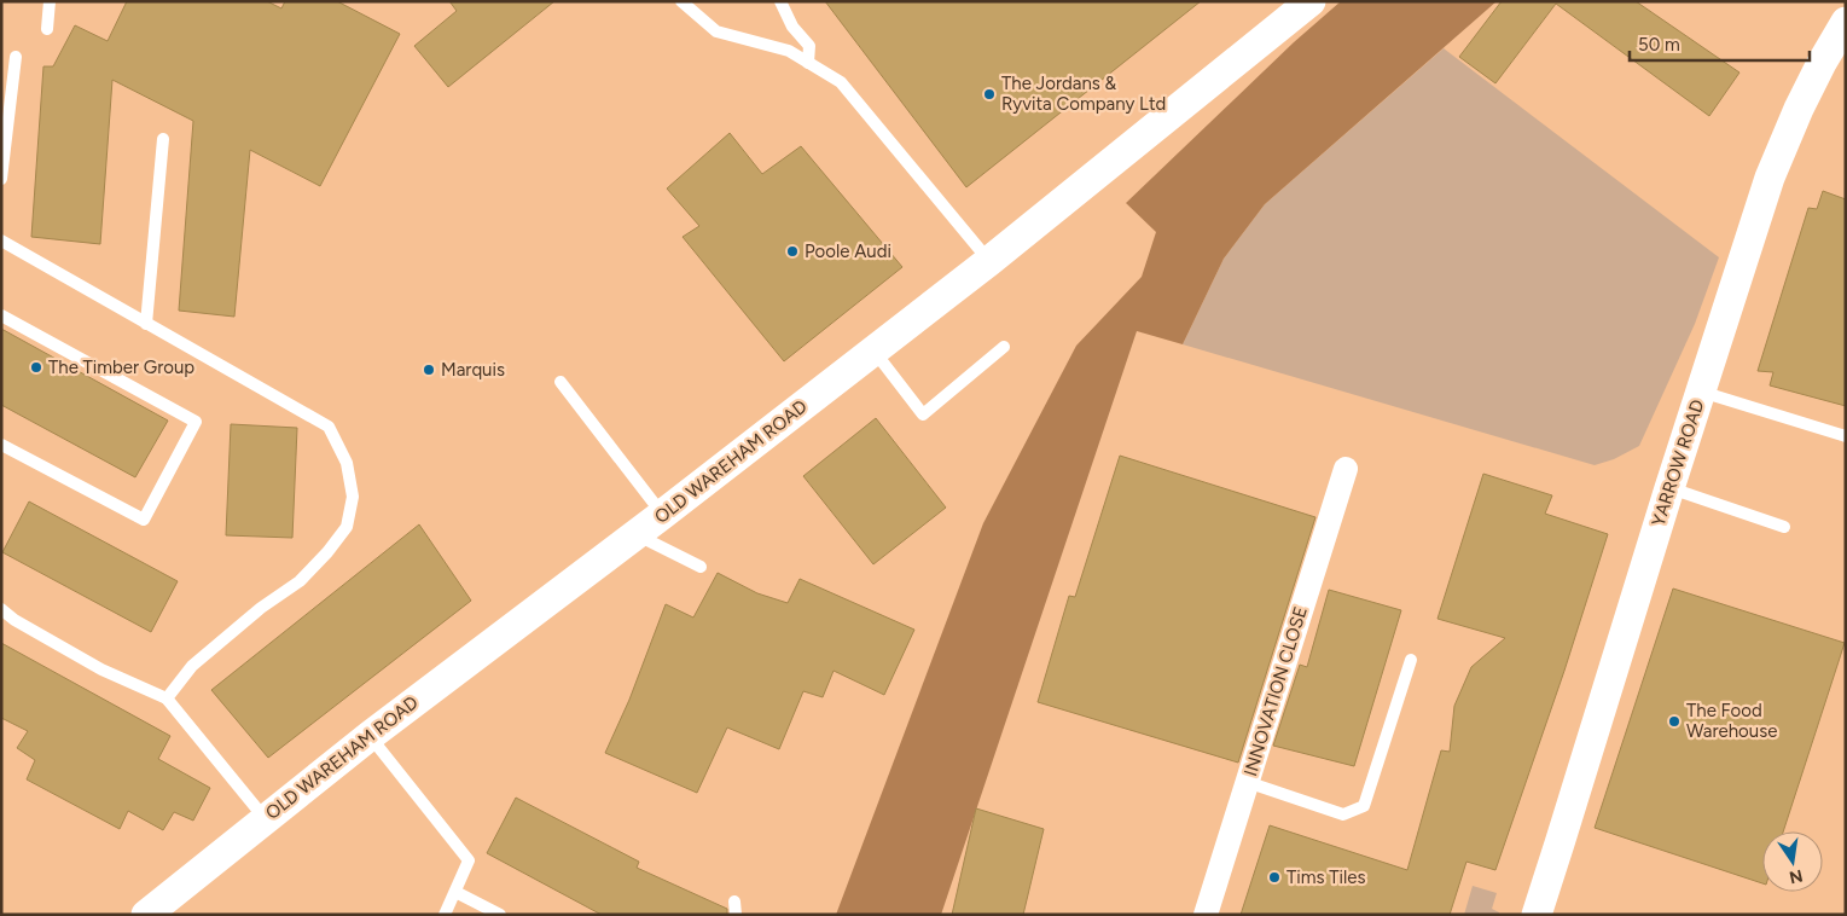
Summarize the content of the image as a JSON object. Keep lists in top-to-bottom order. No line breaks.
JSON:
{"streets":{"street":["OLD WAREHAM ROAD","YARROW ROAD","INNOVATION CLOSE"]},"places":["The Jordans & Ryvita Company Ltd","Poole Audi","The Timber Group","Marquis","The Food Warehouse","Tims Tiles"],"scale_bar":"50 m","north":"bottom"}
